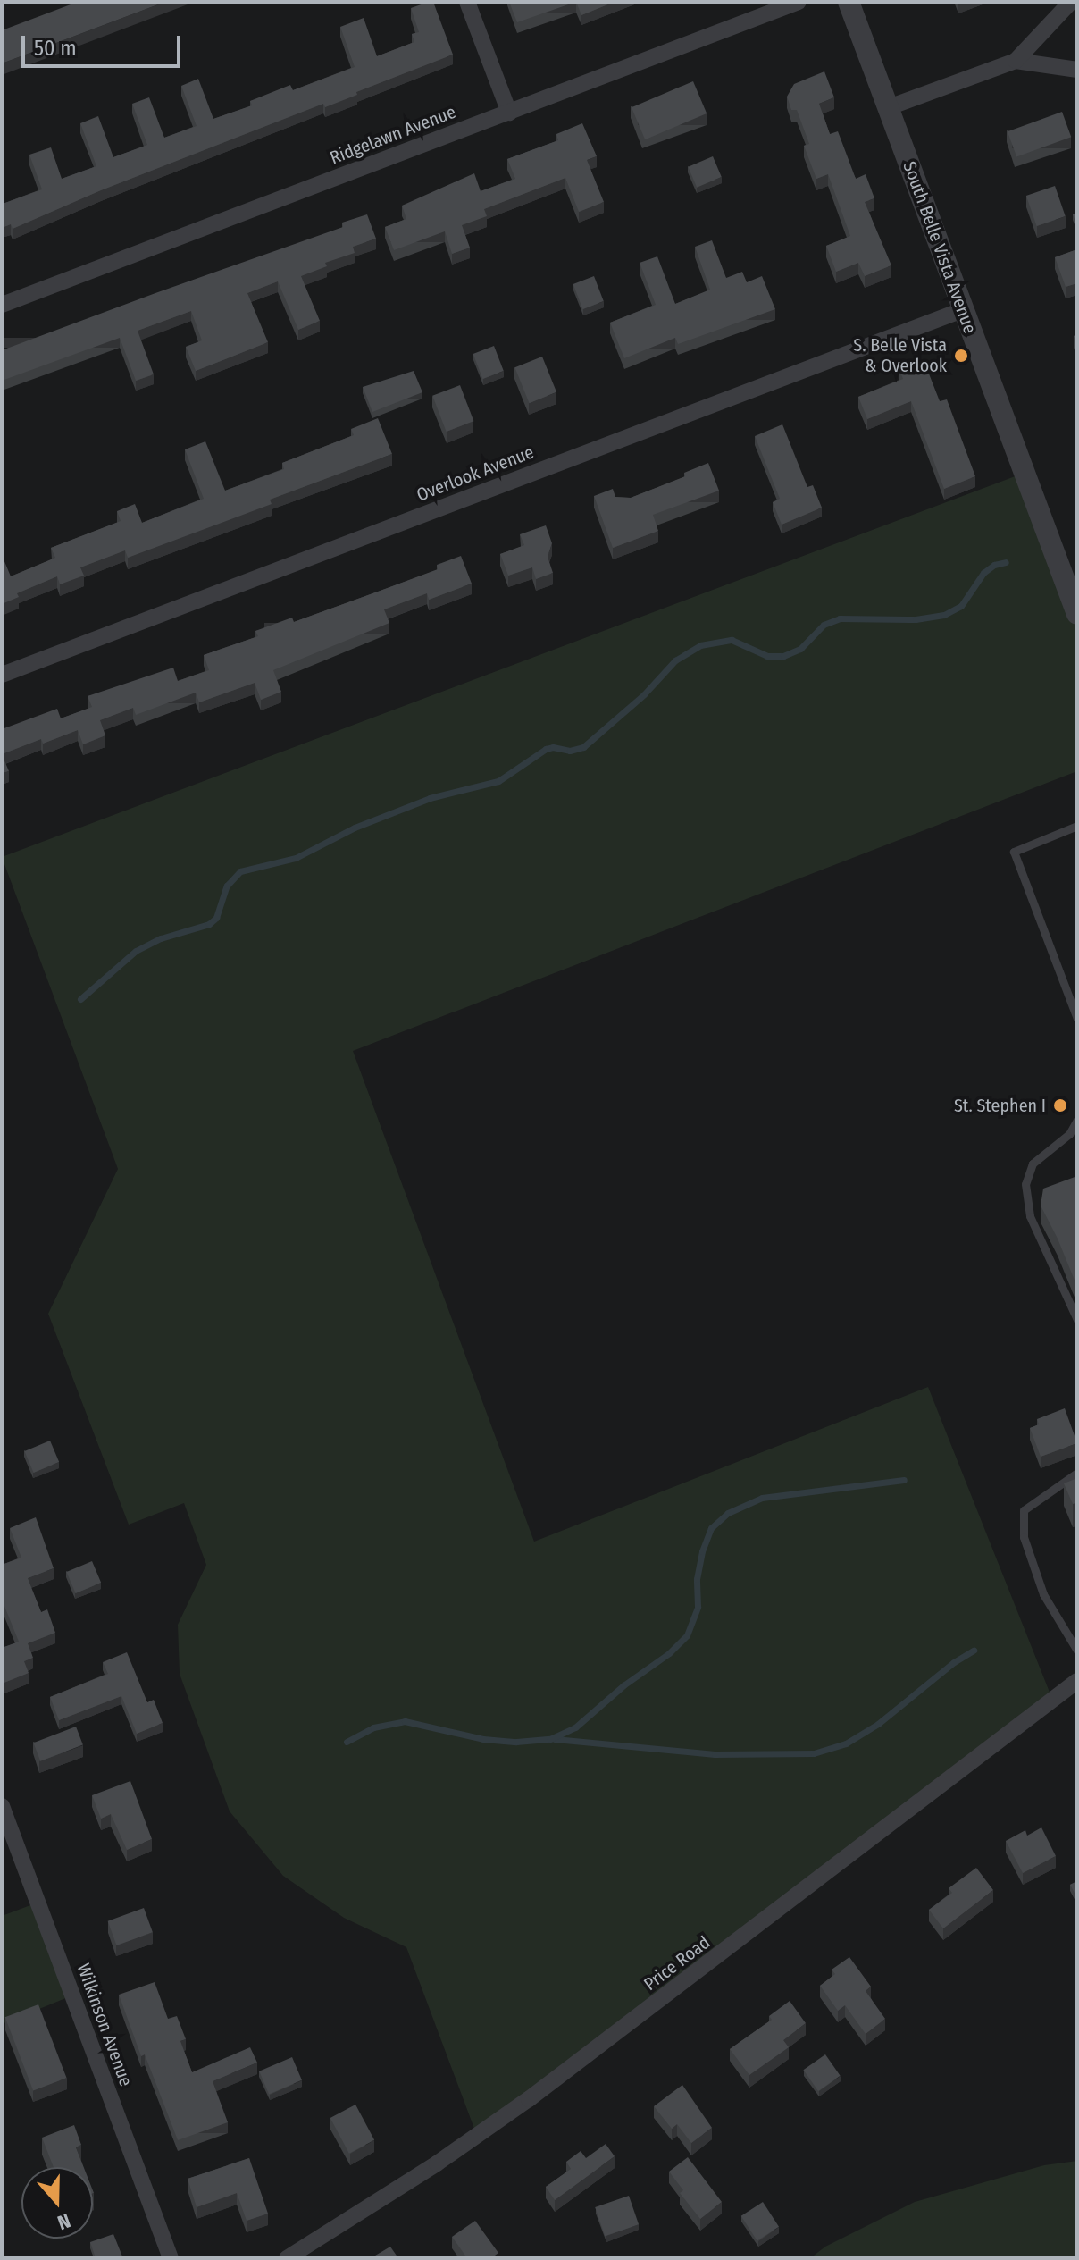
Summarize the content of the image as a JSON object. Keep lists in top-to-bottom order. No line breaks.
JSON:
{"streets":{"street":["Ridgelawn Avenue","South Belle Vista Avenue","Overlook Avenue","Price Road","Wilkinson Avenue"]},"crossings":[["South Belle Vista Avenue","Overlook Avenue"]],"places":["S. Belle Vista & Overlook","St. Stephen I"],"scale_bar":"50 m","north":"bottom"}
